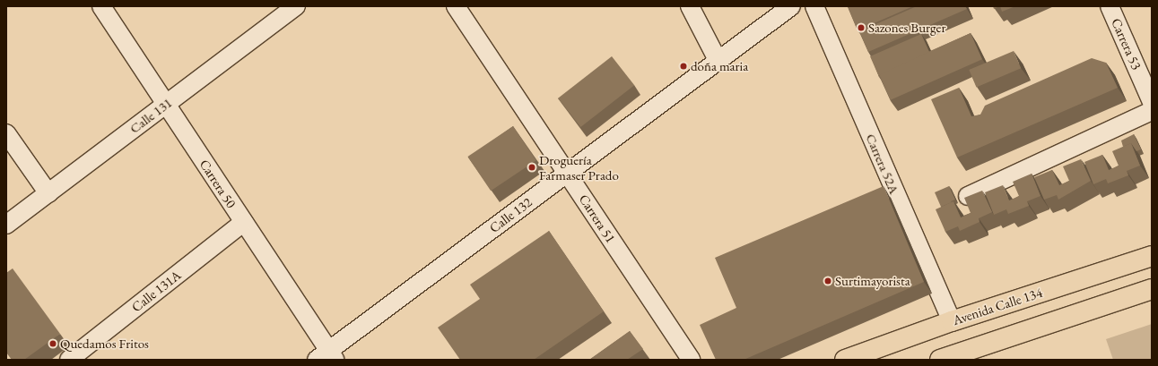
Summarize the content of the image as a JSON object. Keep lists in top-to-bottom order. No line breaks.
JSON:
{"streets":{"main road":["Avenida Calle 134"],"street":["Carrera 53","Calle 131","Carrera 52A","Carrera 50","Calle 132","Carrera 51","Calle 131A"]},"crossings":[["Calle 131","Carrera 50"],["Carrera 52A","Avenida Calle 134"],["Carrera 50","Calle 132"],["Carrera 50","Calle 131A"],["Calle 132","Carrera 51"]],"places":["Sazones Burger","doña maria","Droguería Farmaser Prado","Surtimayorista","Quedamos Fritos"]}
